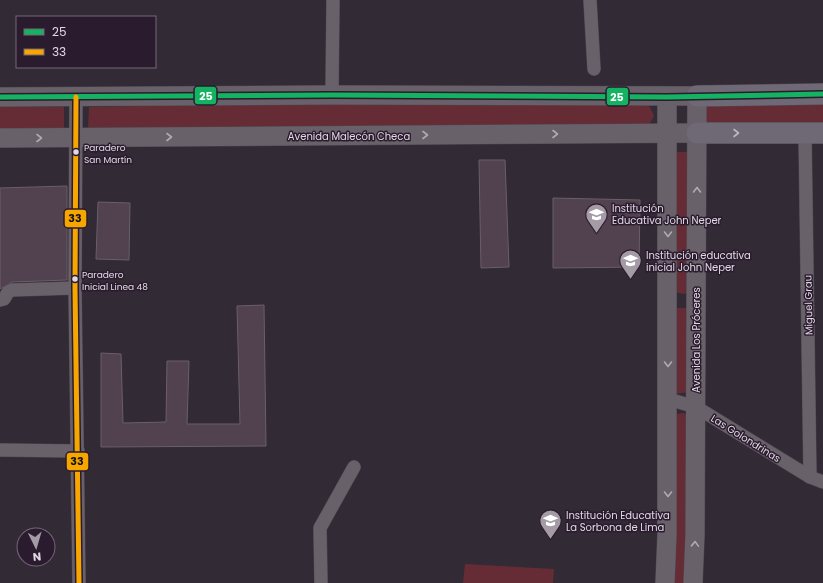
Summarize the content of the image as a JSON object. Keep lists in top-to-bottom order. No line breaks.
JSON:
{"streets":{"main road":["Avenida Malecón Checa","Avenida Los Próceres"],"street":["Miguel Grau","Las Golondrinas"]},"crossings":[["Avenida Malecón Checa","Avenida Los Próceres"],["Miguel Grau","Las Golondrinas"],["Avenida Los Próceres","Las Golondrinas"]],"places":{"other":["Paradero San Martín","Paradero Inicial Linea 48"],"school or university":["Institución Educativa John Neper","Institución educativa inicial John Neper","Institución Educativa La Sorbona de Lima"]},"lines":["transit line 25","transit line 33"],"legend":["25","33"],"north":"bottom"}
